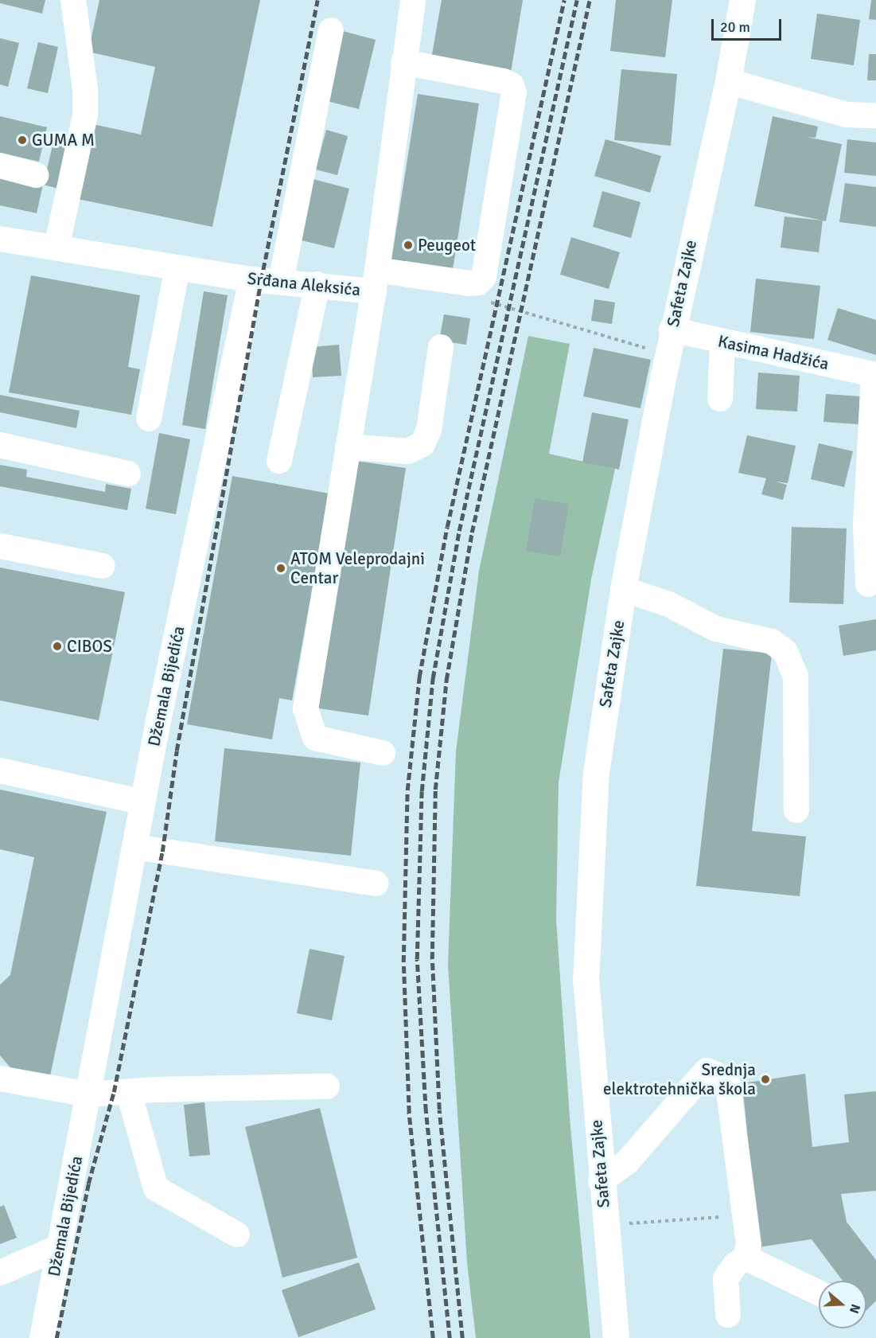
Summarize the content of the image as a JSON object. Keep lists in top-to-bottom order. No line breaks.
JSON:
{"streets":{"main road":["Safeta Zajke"],"street":["Srđana Aleksića","Kasima Hadžića","Džemala Bijedića"]},"crossings":[["Safeta Zajke","Kasima Hadžića"],["Srđana Aleksića","Džemala Bijedića"]],"places":["GUMA M","Peugeot","ATOM Veleprodajni Centar","CIBOS","Srednja elektrotehnička škola"],"scale_bar":"20 m","north":"right"}
